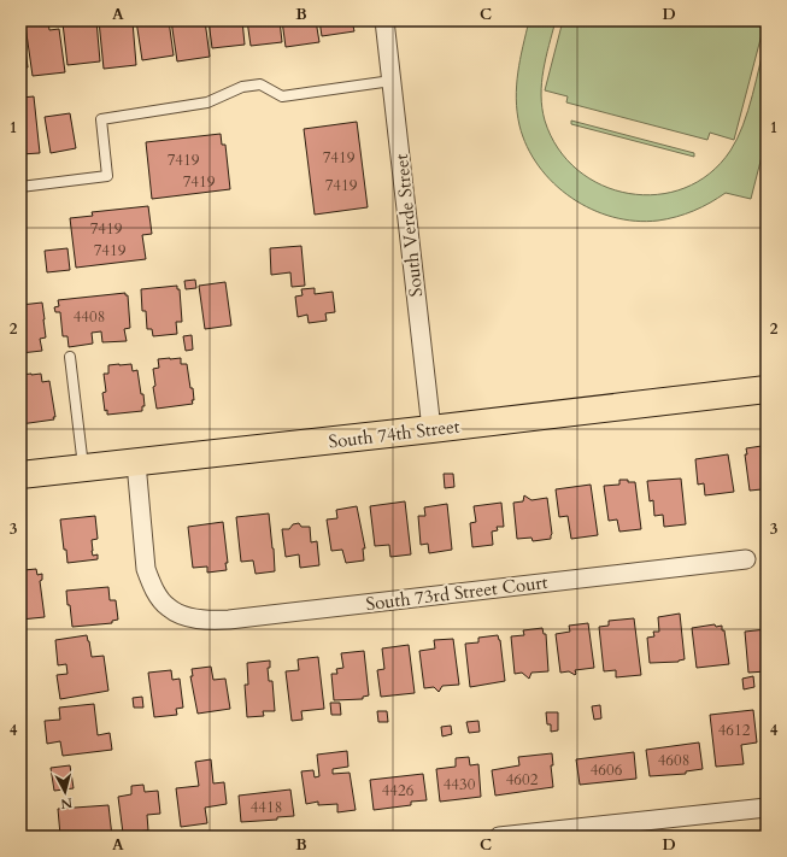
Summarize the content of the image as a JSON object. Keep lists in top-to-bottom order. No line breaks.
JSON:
{"streets":{"main road":["South 74th Street"],"street":["South Verde Street","South 73rd Street Court"]},"crossings":[["South Verde Street","South 74th Street"],["South 74th Street","South 73rd Street Court"]],"house_numbers":["7419","7419","7419","7419","7419","7419","4408","4612","4608","4606","4602","4430","4426","4418"],"north":"bottom","grid":{"columns":["A","B","C","D"],"rows":["1","2","3","4"]}}
